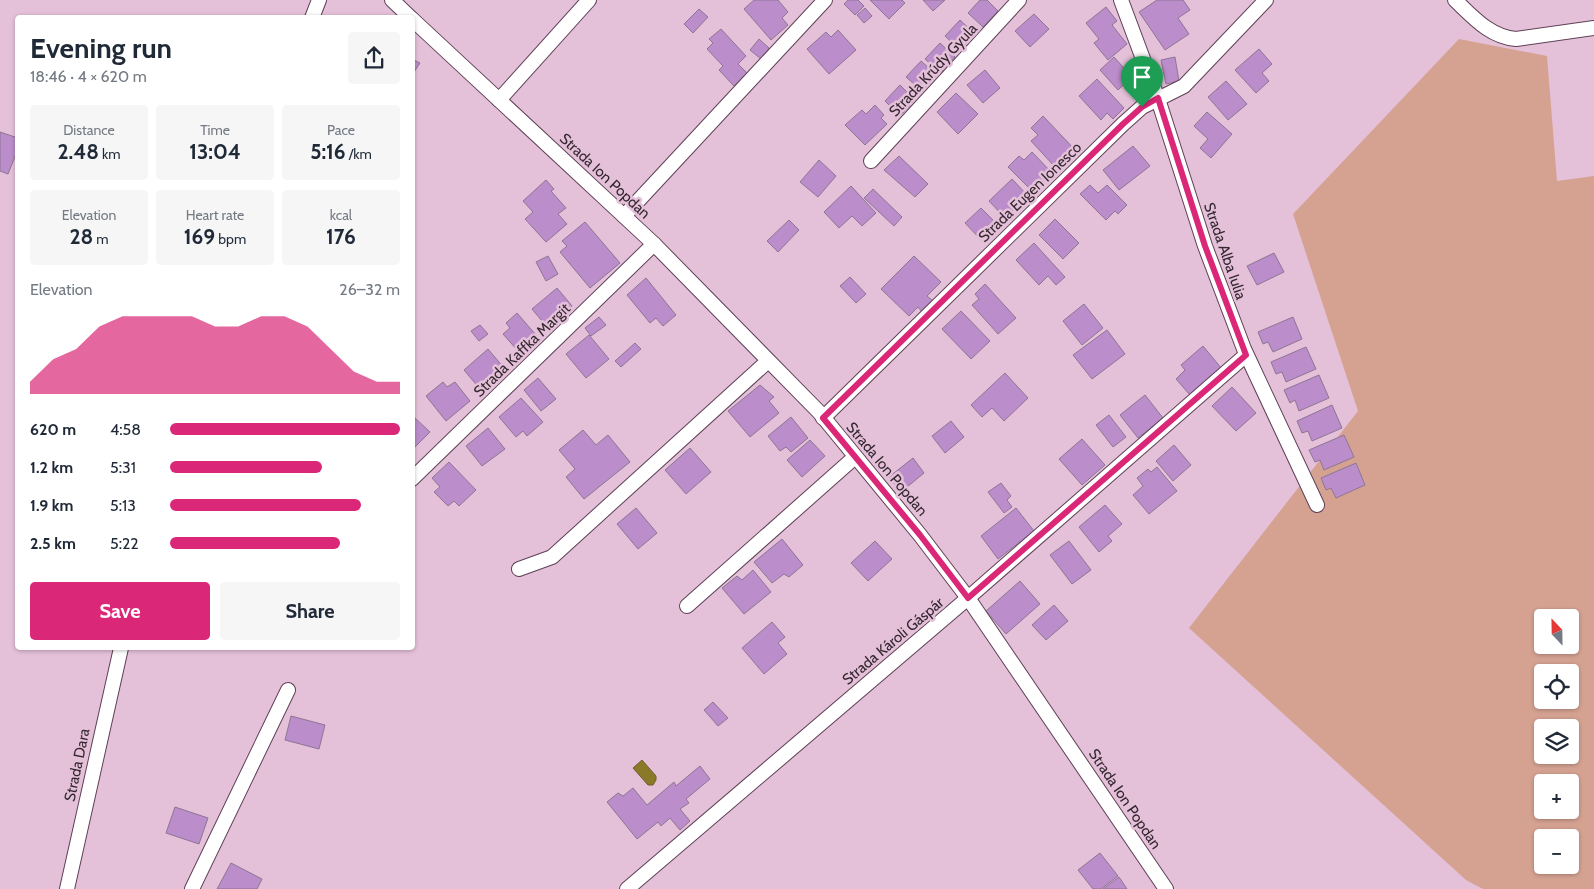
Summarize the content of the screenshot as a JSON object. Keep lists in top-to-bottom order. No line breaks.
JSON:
{"streets":{"street":["Strada Krúdy Gyula","Strada Ion Popdan","Strada Eugen Ionesco","Strada Alba Iulia","Strada Kaffka Margit","Strada Károli Gáspár","Strada Dara"]},"crossings":[["Strada Ion Popdan","Strada Eugen Ionesco"],["Strada Ion Popdan","Strada Kaffka Margit"],["Strada Ion Popdan","Strada Károli Gáspár"],["Strada Eugen Ionesco","Strada Alba Iulia"],["Strada Alba Iulia","Strada Károli Gáspár"]],"north":"top","page":{"heading":["Evening run","18:46 · 4 × 620 m"],"stats":[["Distance","2.48 km"],["Time","13:04"],["Pace","5:16 /km"],["Elevation","28 m"],["Heart rate","169 bpm"],["kcal","176"]],"chart":["Elevation","26–32 m"],"list":[{"name":"620 m","note":"4:58"},{"name":"1.2 km","note":"5:31"},{"name":"1.9 km","note":"5:13"},{"name":"2.5 km","note":"5:22"}],"buttons":["Save","Share"],"map_buttons":["+","−"]}}
